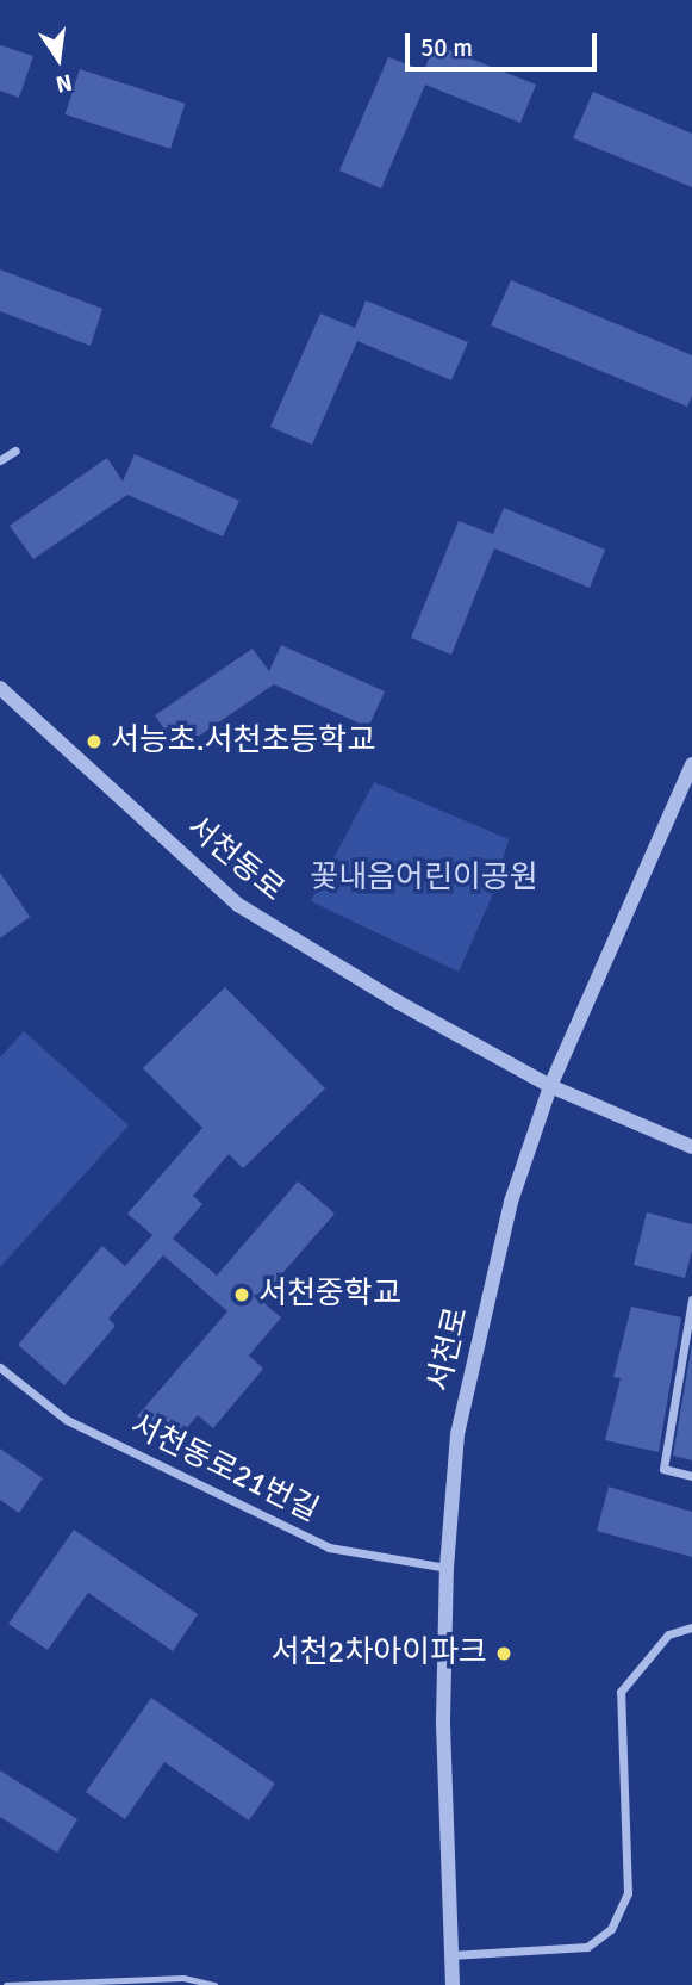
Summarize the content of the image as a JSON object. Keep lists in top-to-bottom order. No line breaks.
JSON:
{"streets":{"street":["서천동로","서천로","서천동로21번길"]},"crossings":[["서천동로","서천로"],["서천로","서천동로21번길"]],"parks":["꽃내음어린이공원"],"places":["서능초.서천초등학교","서천중학교","서천2차아이파크"],"scale_bar":"50 m","north":"bottom"}
